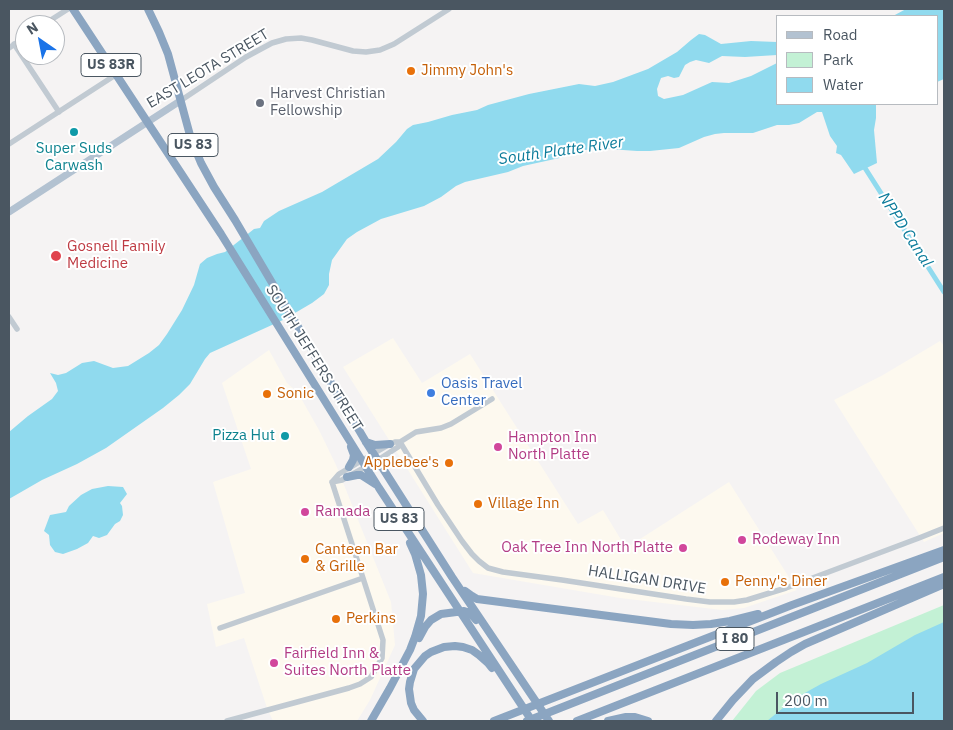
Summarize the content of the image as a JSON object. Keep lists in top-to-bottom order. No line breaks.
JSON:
{"streets":{"highway":["US 83R","US 83","SOUTH JEFFERS STREET","I 80"],"main road":["EAST LEOTA STREET"],"street":["HALLIGAN DRIVE"]},"crossings":[["EAST LEOTA STREET","US 83"],["EAST LEOTA STREET","SOUTH JEFFERS STREET"],["US 83","SOUTH JEFFERS STREET"]],"water":["South Platte River","NPPD Canal"],"places":["Jimmy John's","Harvest Christian Fellowship","Super Suds Carwash","Gosnell Family Medicine","Oasis Travel Center","Sonic","Pizza Hut","Hampton Inn North Platte","Applebee's","Village Inn","Ramada","Rodeway Inn","Oak Tree Inn North Platte","Canteen Bar & Grille","Penny's Diner","Perkins","Fairfield Inn & Suites North Platte"],"legend":["Road","Park","Water"],"scale_bar":"200 m","north":"top left"}
